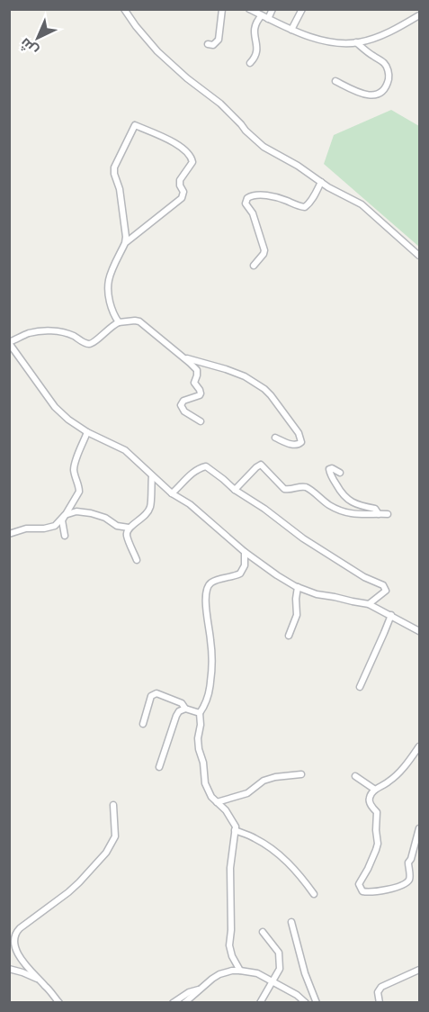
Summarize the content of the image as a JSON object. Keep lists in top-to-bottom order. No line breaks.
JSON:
{"north":"bottom left"}
